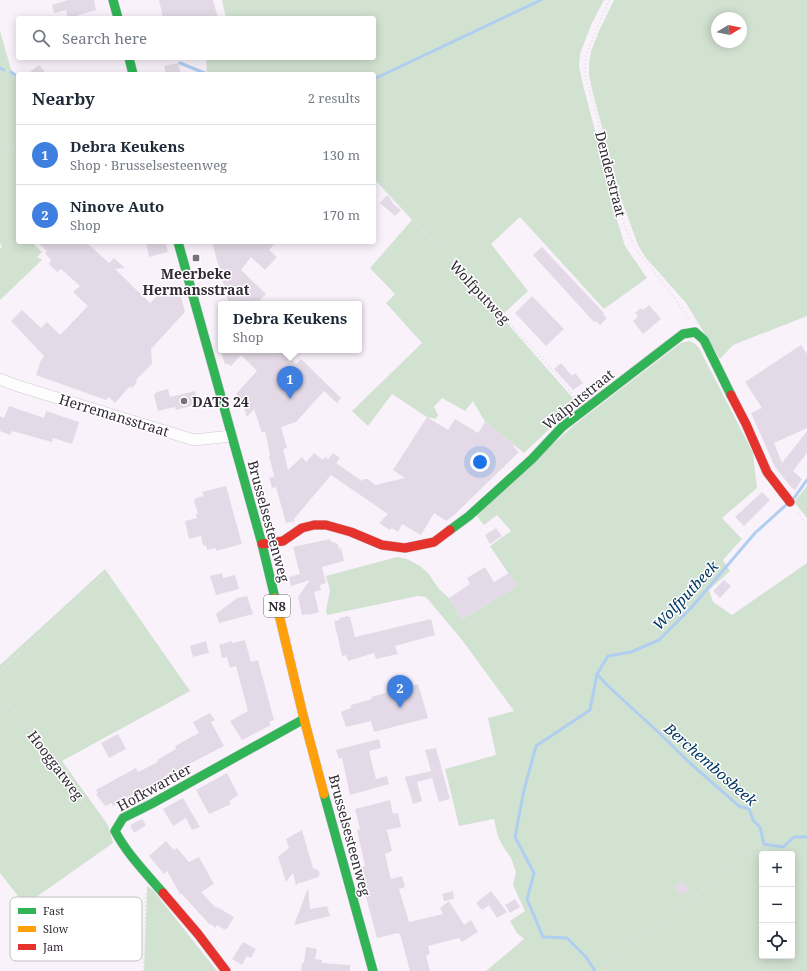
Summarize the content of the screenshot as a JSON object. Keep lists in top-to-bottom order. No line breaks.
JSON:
{"streets":{"street":["Walputstraat","Herremansstraat","Brusselsesteenweg","N8","Hofkwartier"],"path":["Denderstraat","Wolfputweg","Hooggatweg"]},"crossings":[["Denderstraat","Walputstraat"],["Wolfputweg","Walputstraat"],["Walputstraat","Brusselsesteenweg"],["Herremansstraat","Brusselsesteenweg"],["Brusselsesteenweg","Hofkwartier"],["Hooggatweg","Hofkwartier"]],"water":["Wolfputbeek","Berchembosbeek"],"places":{"transit":["Meerbeke Hermansstraat"],"other":["DATS 24"]},"legend":["Fast","Slow","Jam"],"north":"right","page":{"search":"Search here","heading":["Nearby","2 results"],"list":[{"mark":"1","name":"Debra Keukens","note":"Shop · Brusselsesteenweg","value":"130 m"},{"mark":"2","name":"Ninove Auto","note":"Shop","value":"170 m"}],"popup":["Debra Keukens","Shop"],"pins":["1","2"],"map_buttons":["+","−"]}}
